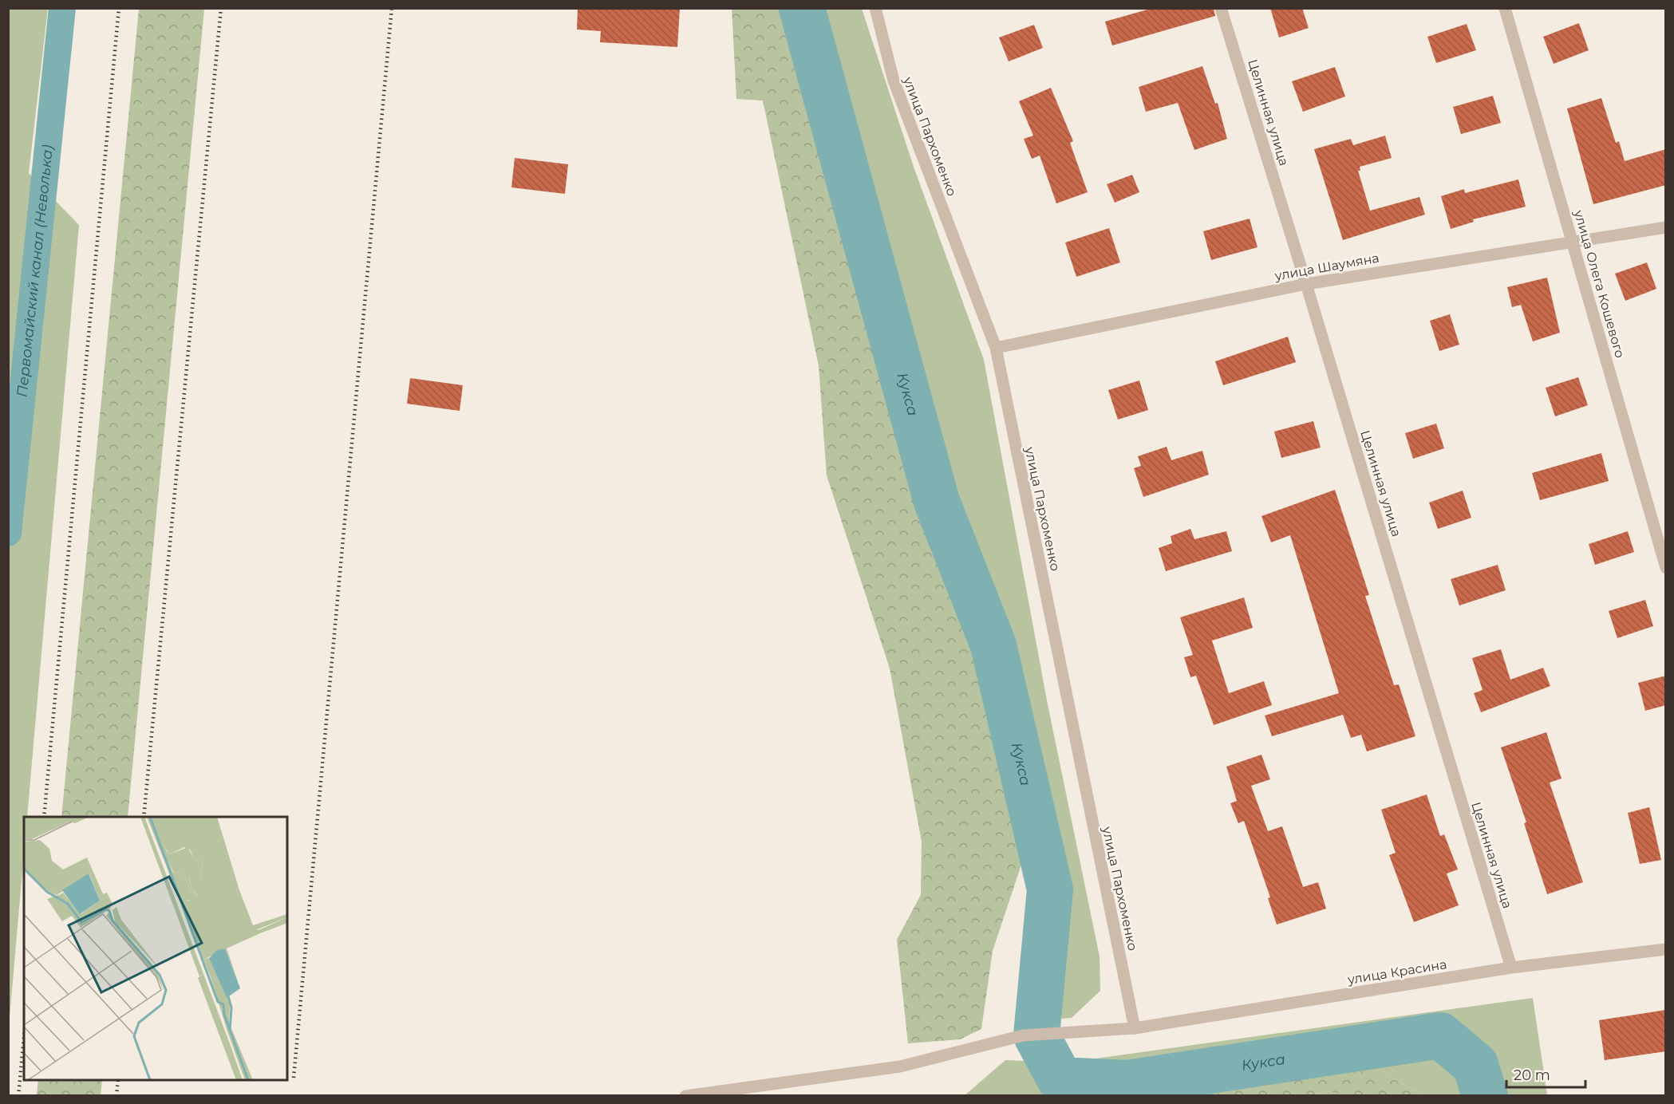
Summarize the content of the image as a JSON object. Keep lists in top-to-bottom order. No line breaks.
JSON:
{"streets":{"street":["Целинная улица","улица Пархоменко","улица Шаумяна","улица Олега Кошевого","улица Красина"]},"crossings":[["Целинная улица","улица Шаумяна"],["Целинная улица","улица Красина"],["улица Пархоменко","улица Шаумяна"],["улица Пархоменко","улица Красина"],["улица Шаумяна","улица Олега Кошевого"]],"water":["Первомайский канал (Неволька)","Кукса"],"scale_bar":"20 m"}
